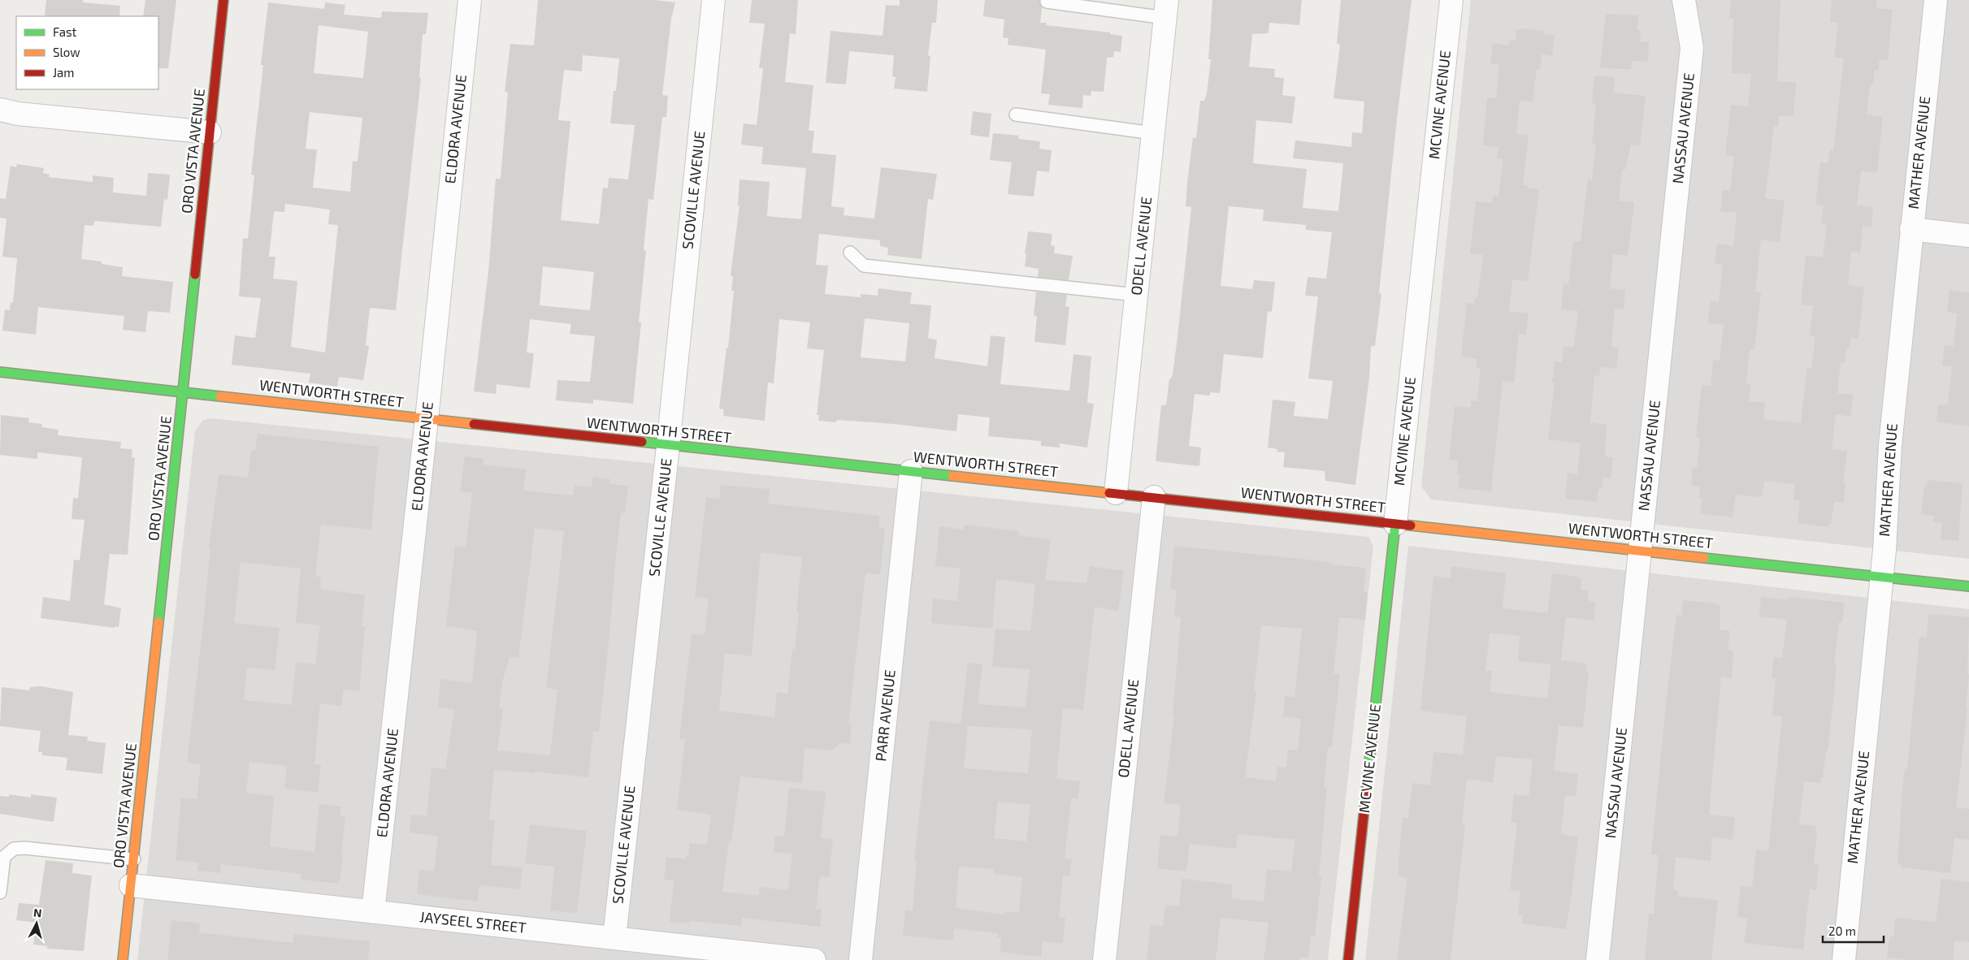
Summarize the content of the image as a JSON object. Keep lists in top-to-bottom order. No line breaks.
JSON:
{"streets":{"street":["MCVINE AVENUE","NASSAU AVENUE","ELDORA AVENUE","ORO VISTA AVENUE","MATHER AVENUE","SCOVILLE AVENUE","ODELL AVENUE","WENTWORTH STREET","PARR AVENUE","JAYSEEL STREET"]},"crossings":[["MCVINE AVENUE","WENTWORTH STREET"],["NASSAU AVENUE","WENTWORTH STREET"],["ELDORA AVENUE","WENTWORTH STREET"],["ELDORA AVENUE","JAYSEEL STREET"],["ORO VISTA AVENUE","WENTWORTH STREET"],["ORO VISTA AVENUE","JAYSEEL STREET"],["MATHER AVENUE","WENTWORTH STREET"],["SCOVILLE AVENUE","WENTWORTH STREET"],["SCOVILLE AVENUE","JAYSEEL STREET"],["ODELL AVENUE","WENTWORTH STREET"],["WENTWORTH STREET","PARR AVENUE"]],"legend":["Fast","Slow","Jam"],"scale_bar":"20 m","north":"top"}
